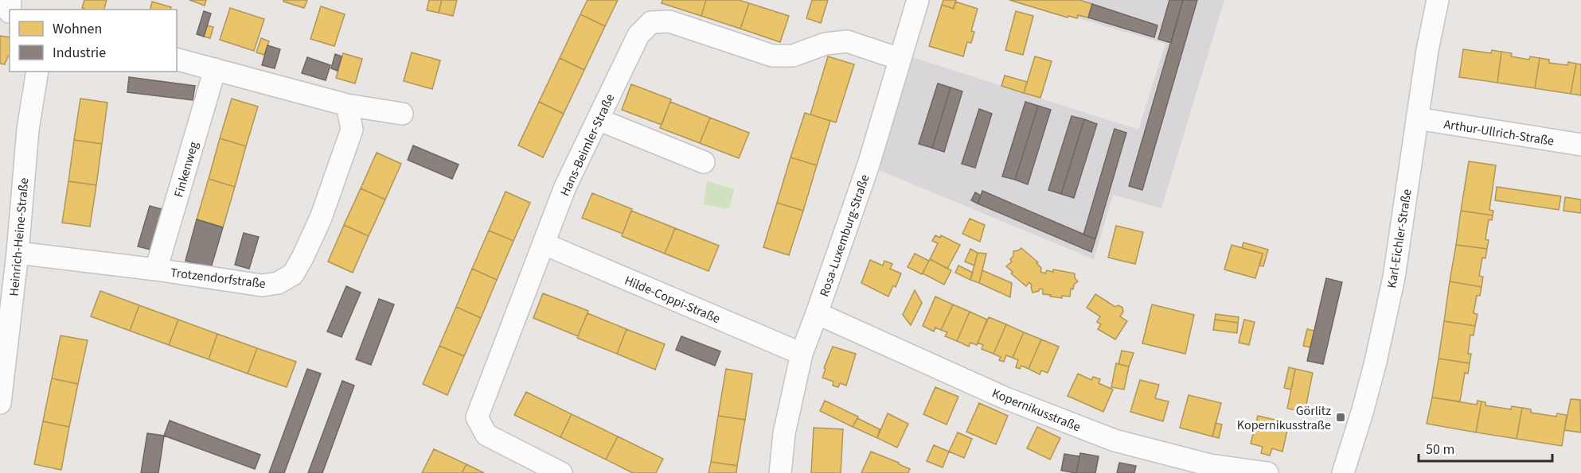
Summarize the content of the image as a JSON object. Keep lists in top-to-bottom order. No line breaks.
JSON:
{"streets":{"street":["Arthur-Ullrich-Straße","Hans-Beimler-Straße","Finkenweg","Rosa-Luxemburg-Straße","Heinrich-Heine-Straße","Karl-Eichler-Straße","Trotzendorfstraße","Hilde-Coppi-Straße","Kopernikusstraße"]},"crossings":[["Arthur-Ullrich-Straße","Karl-Eichler-Straße"],["Hans-Beimler-Straße","Rosa-Luxemburg-Straße"],["Hans-Beimler-Straße","Hilde-Coppi-Straße"],["Finkenweg","Trotzendorfstraße"],["Rosa-Luxemburg-Straße","Hilde-Coppi-Straße"],["Rosa-Luxemburg-Straße","Kopernikusstraße"],["Heinrich-Heine-Straße","Trotzendorfstraße"]],"places":{"transit":["Görlitz Kopernikusstraße"]},"legend":["Wohnen","Industrie"],"scale_bar":"50 m"}
